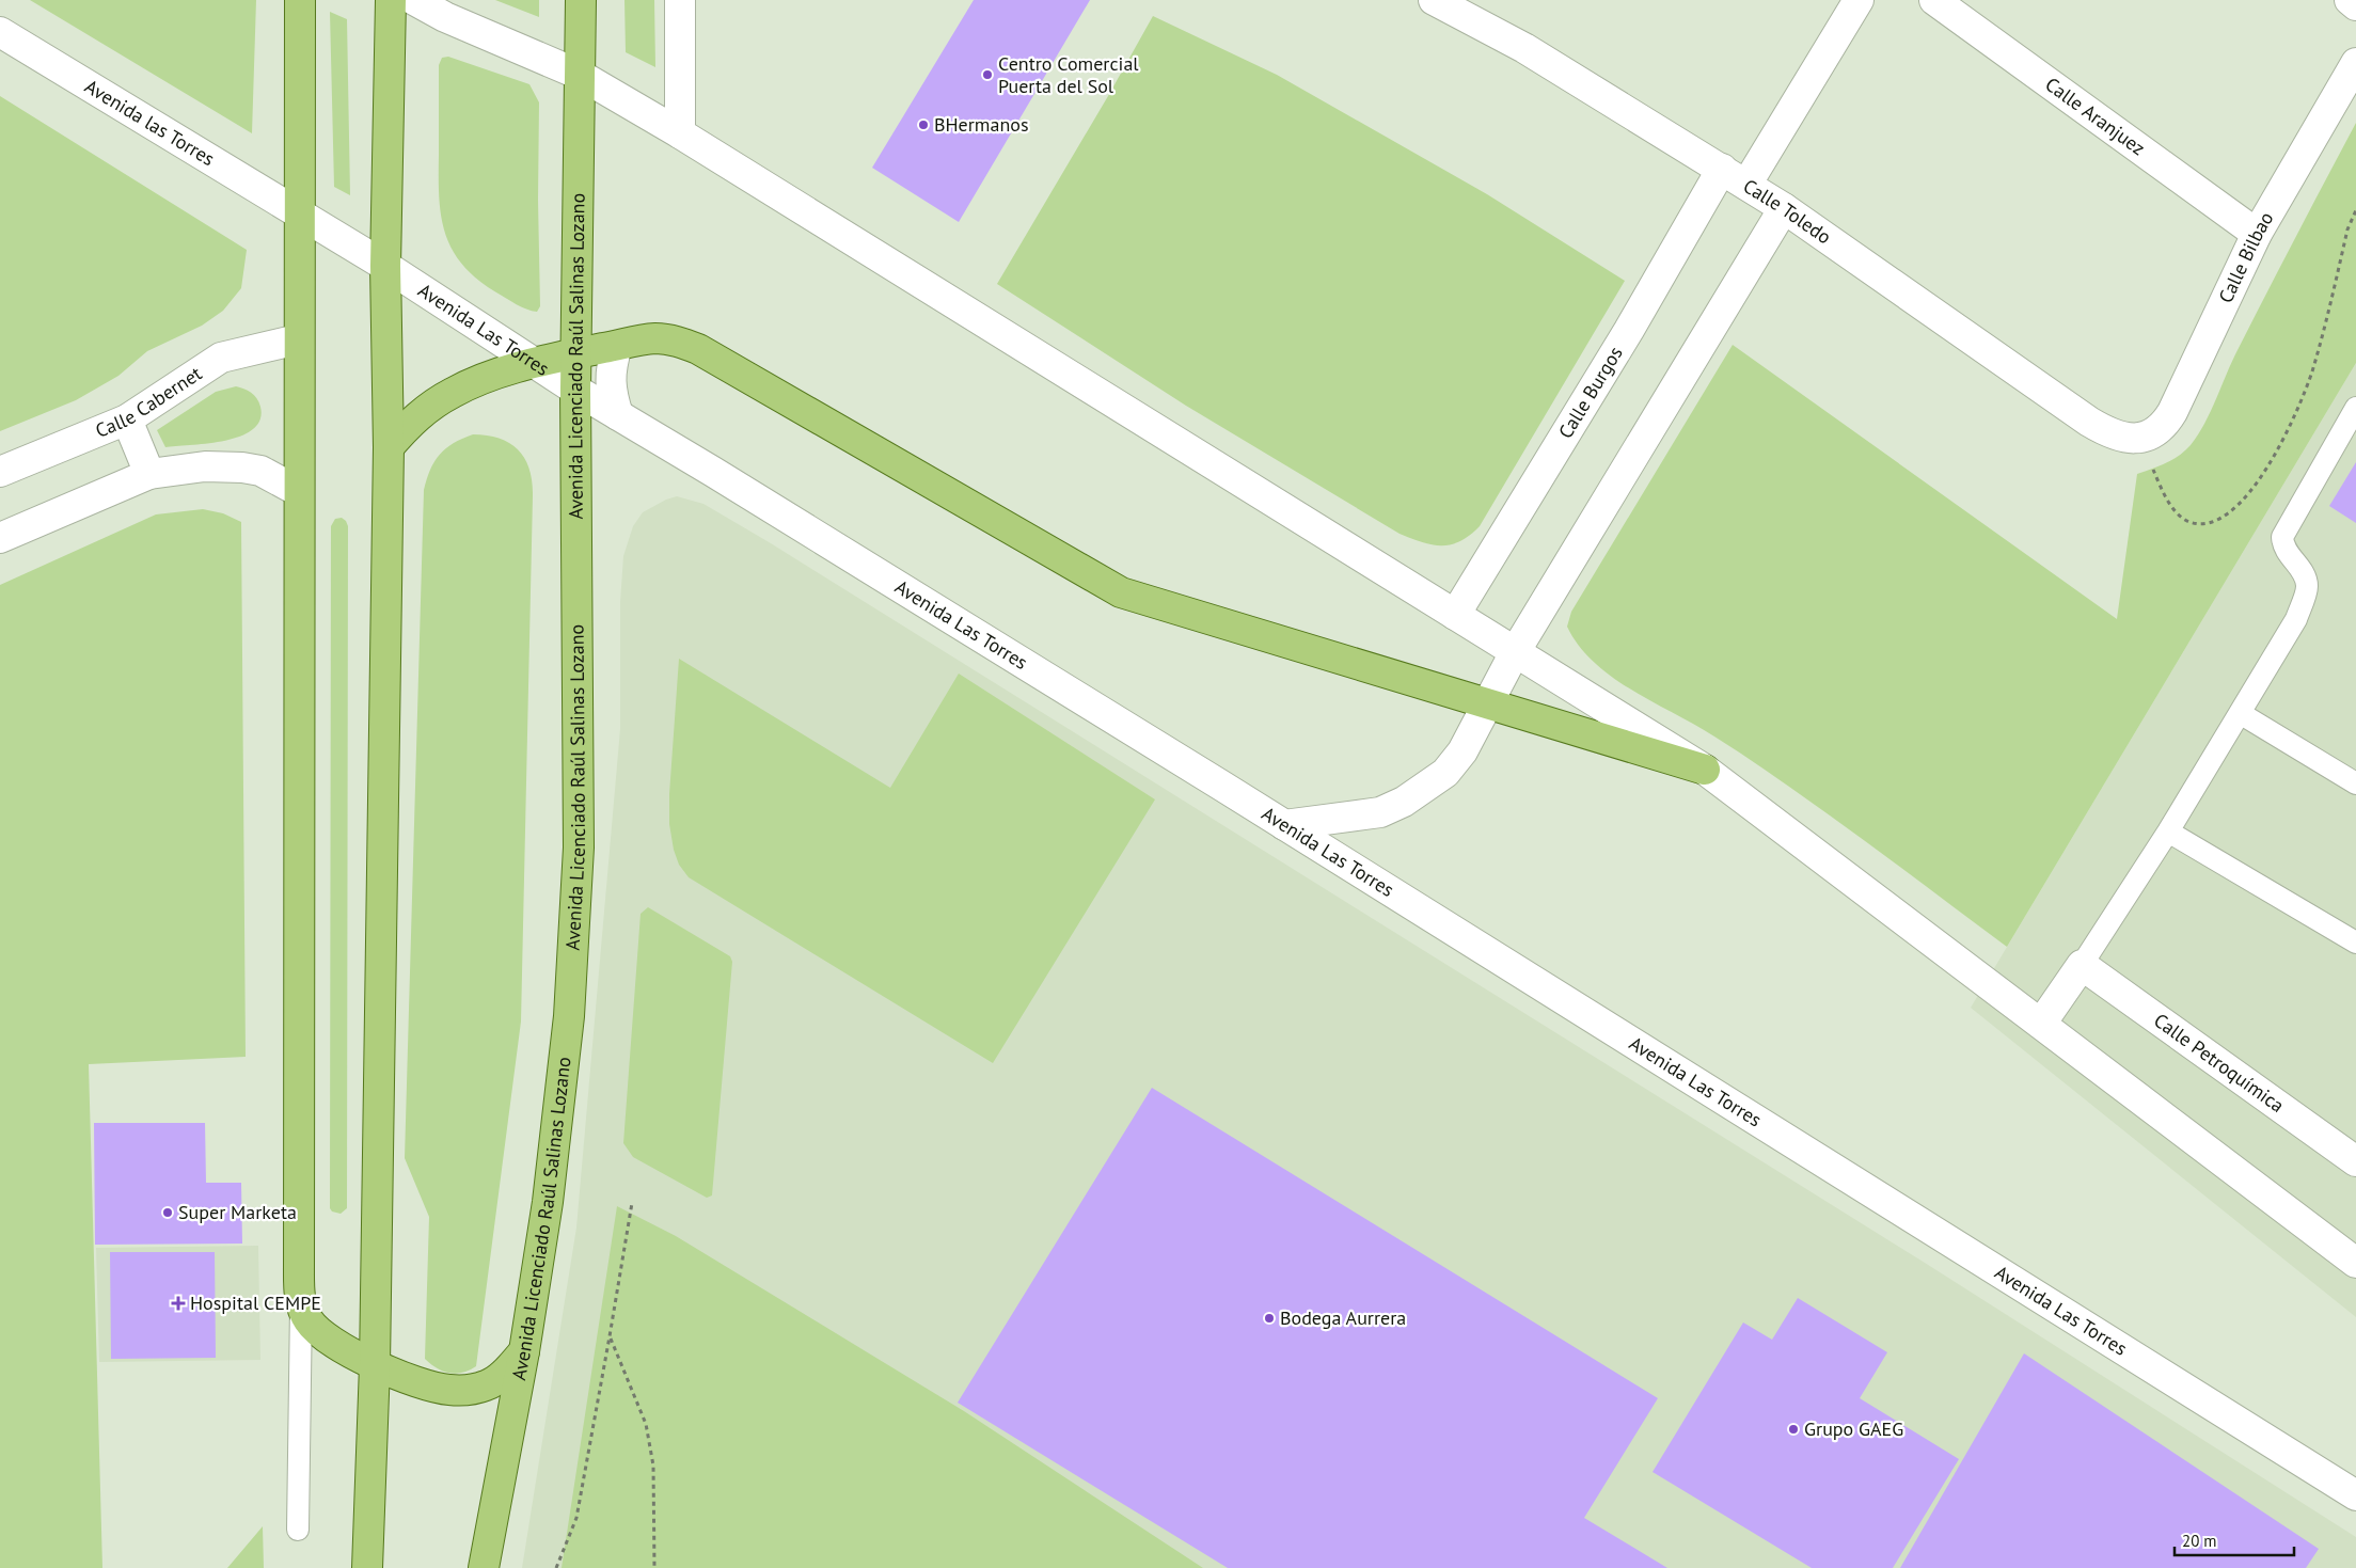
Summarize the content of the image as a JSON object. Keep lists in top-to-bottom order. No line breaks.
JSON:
{"streets":{"main road":["Calle Aranjuez","Avenida las Torres","Calle Toledo","Calle Bilbao","Avenida Las Torres","Avenida Licenciado Raúl Salinas Lozano","Calle Burgos","Calle Cabernet","Calle Petroquímica"]},"crossings":[["Calle Aranjuez","Calle Bilbao"],["Avenida las Torres","Avenida Las Torres"],["Calle Toledo","Calle Bilbao"],["Calle Toledo","Calle Burgos"],["Avenida Las Torres","Avenida Licenciado Raúl Salinas Lozano"]],"places":{"other":["Centro Comercial Puerta del Sol","BHermanos","Super Marketa","Bodega Aurrera","Grupo GAEG"],"health":["Hospital CEMPE"]},"scale_bar":"20 m"}
